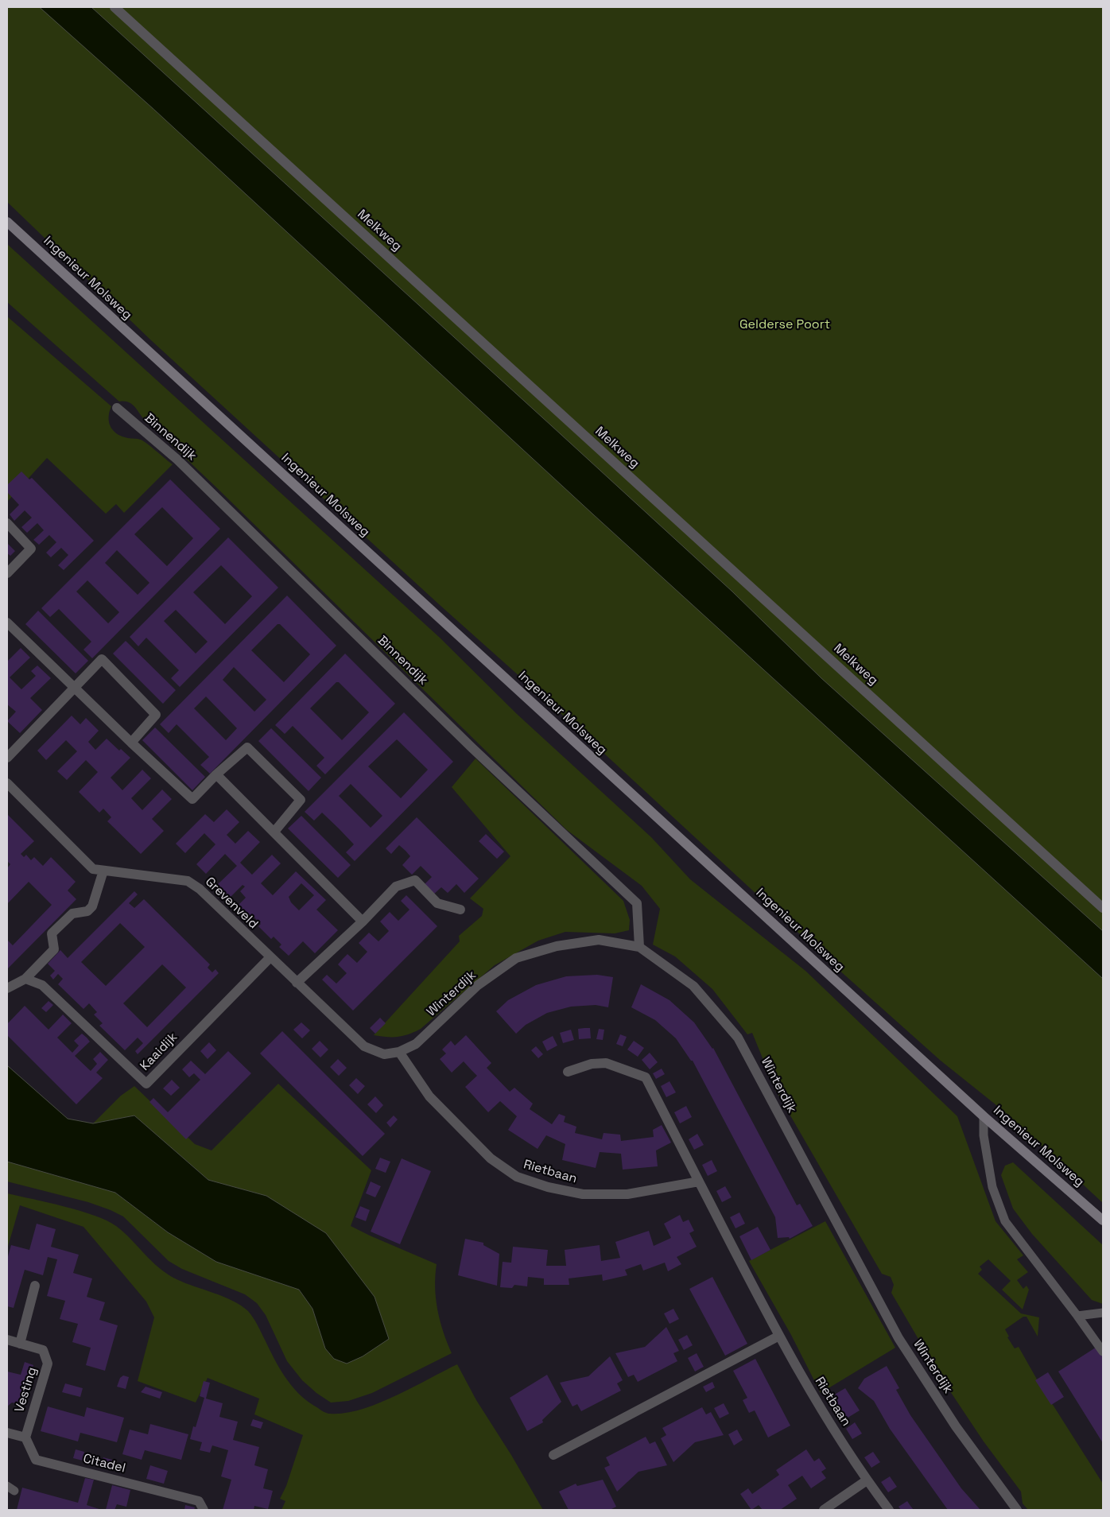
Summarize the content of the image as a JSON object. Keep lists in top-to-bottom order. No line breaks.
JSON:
{"streets":{"main road":["Ingenieur Molsweg"],"street":["Melkweg","Binnendijk","Grevenveld","Winterdijk","Kaaidijk","Rietbaan","Vesting","Citadel"]},"crossings":[["Binnendijk","Winterdijk"],["Grevenveld","Winterdijk"],["Grevenveld","Kaaidijk"],["Winterdijk","Rietbaan"],["Vesting","Citadel"]],"parks":["Gelderse Poort"]}
